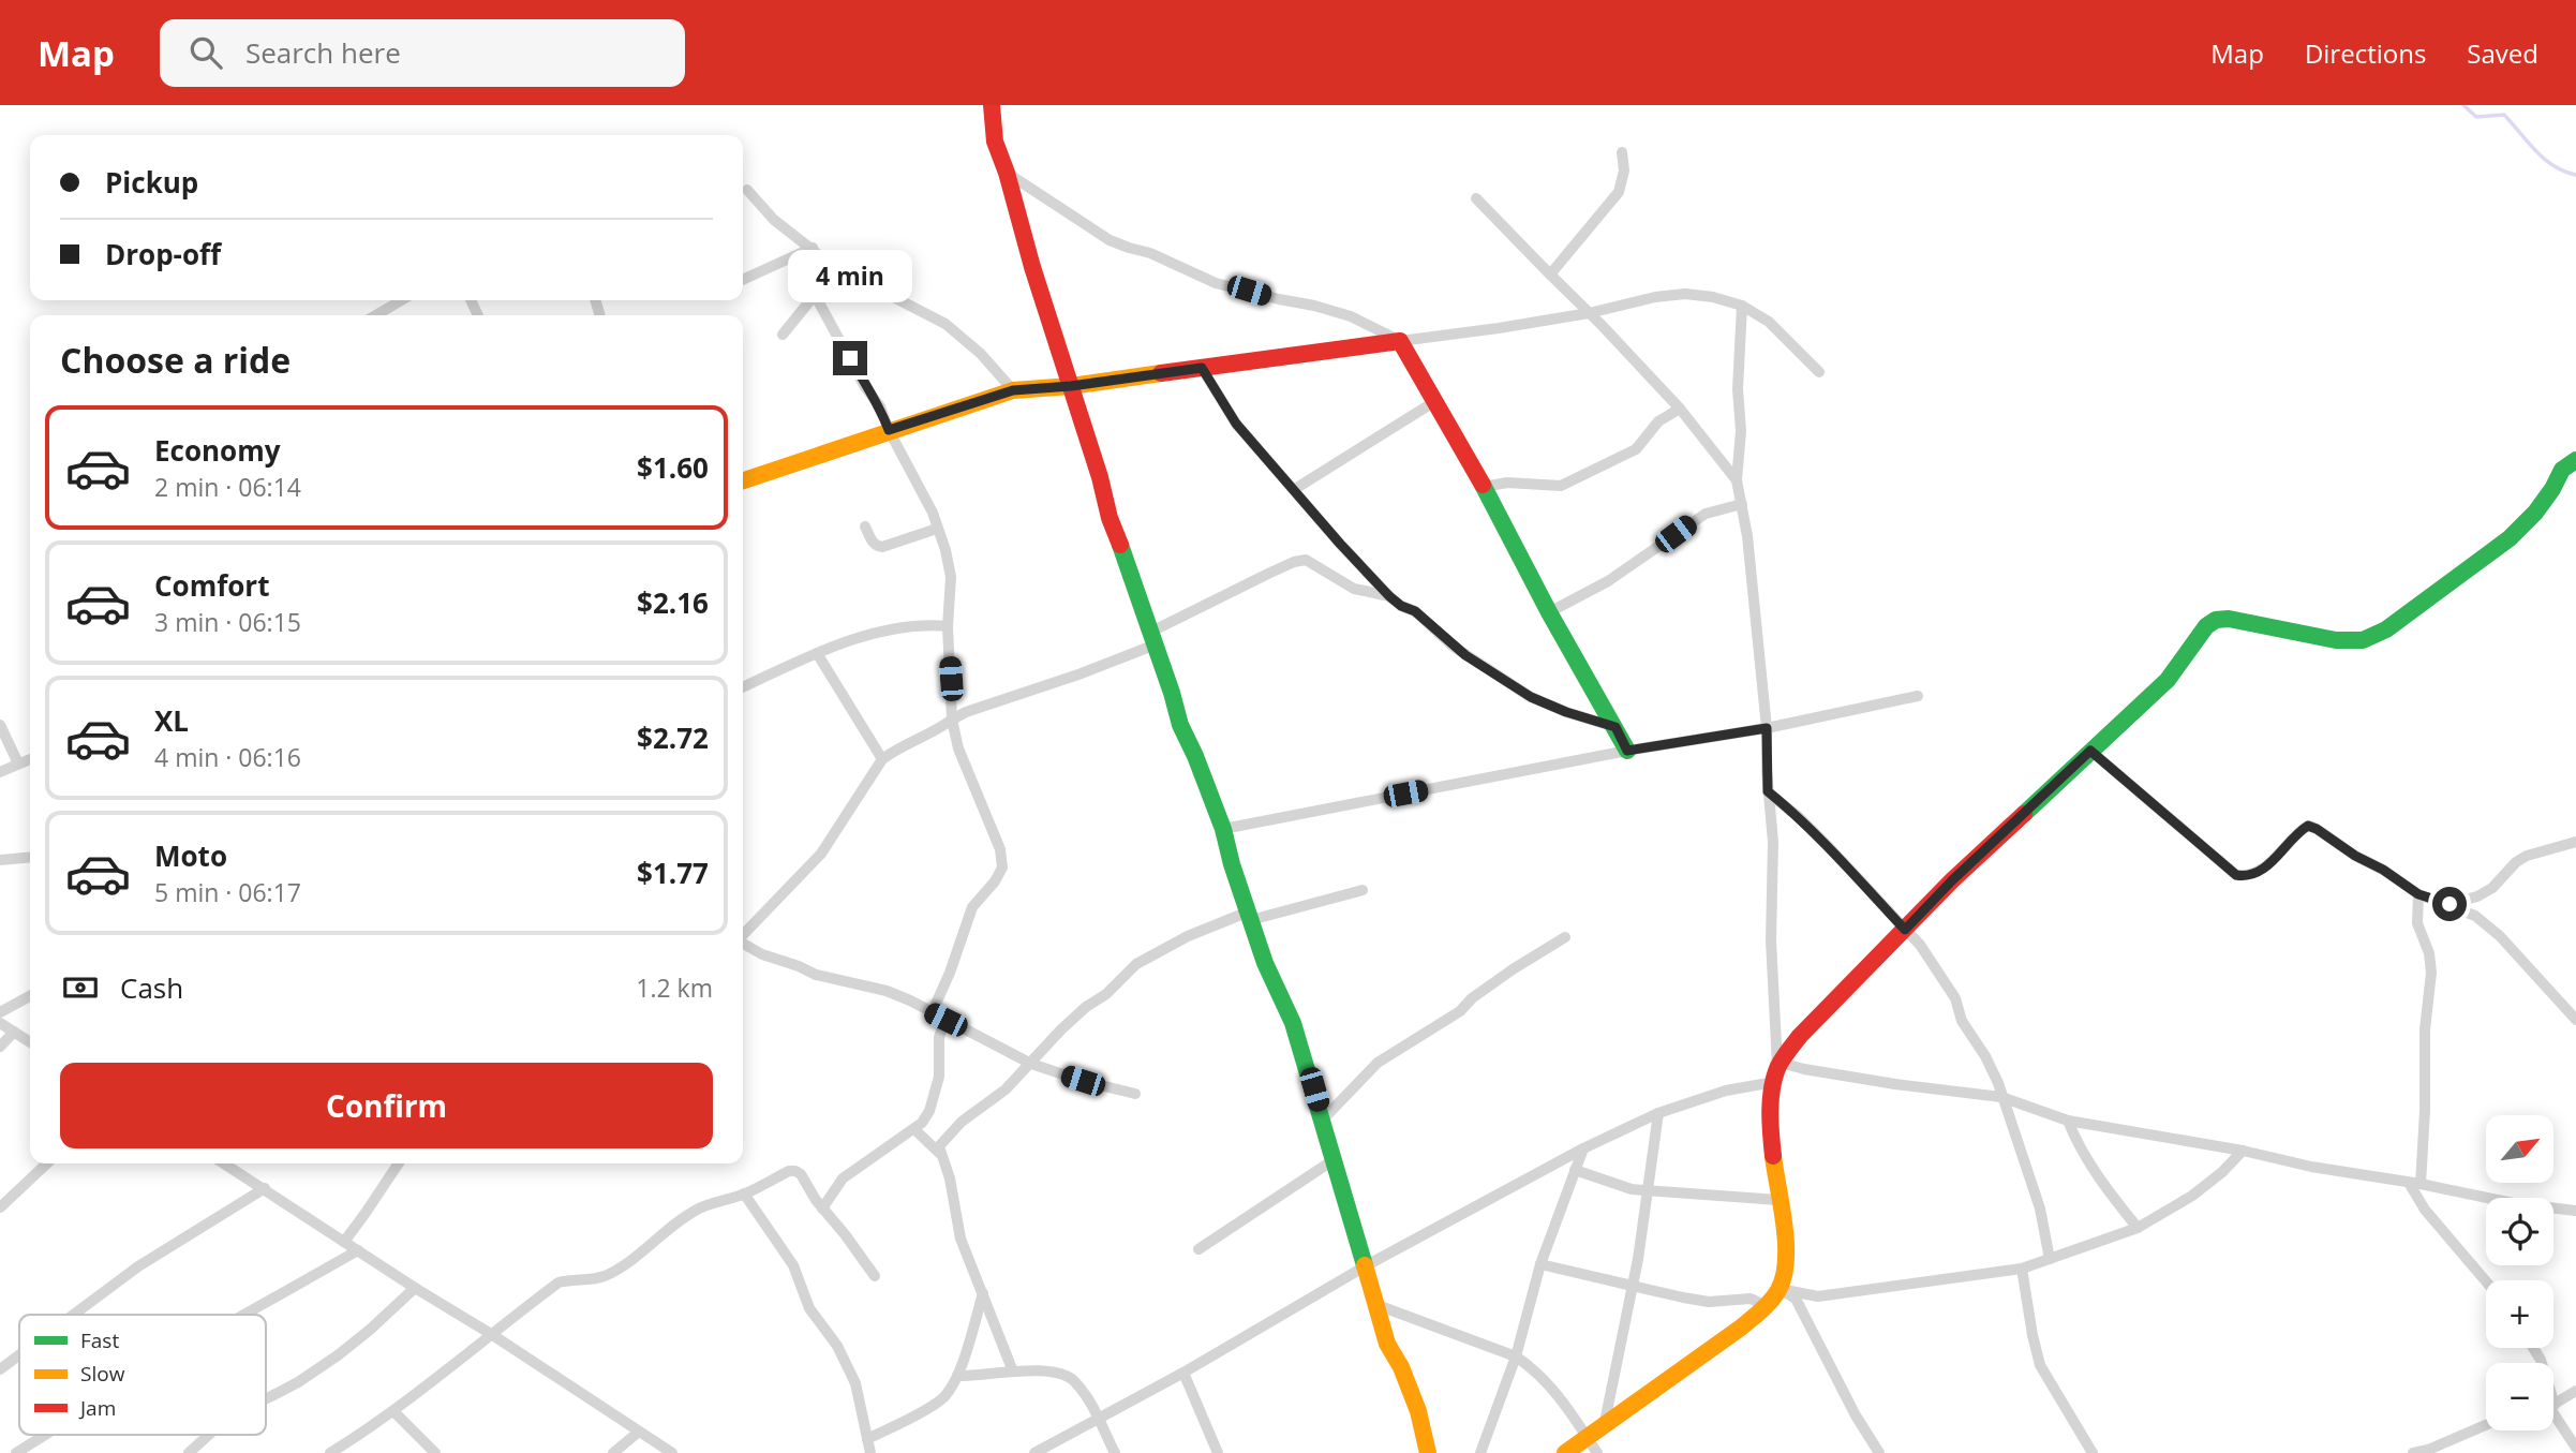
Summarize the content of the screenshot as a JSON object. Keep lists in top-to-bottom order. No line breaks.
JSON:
{"legend":["Fast","Slow","Jam"],"north":"top right","page":{"header":"Map","search":"Search here","nav":["Map","Directions","Saved"],"banner":["Pickup","Drop-off"],"bubble":"4 min","heading":"Choose a ride","list":[{"name":"Economy","note":"2 min · 06:14","value":"$1.60"},{"name":"Comfort","note":"3 min · 06:15","value":"$2.16"},{"name":"XL","note":"4 min · 06:16","value":"$2.72"},{"name":"Moto","note":"5 min · 06:17","value":"$1.77"}],"pay":["Cash","1.2 km"],"buttons":"Confirm","map_buttons":["+","−"]}}
